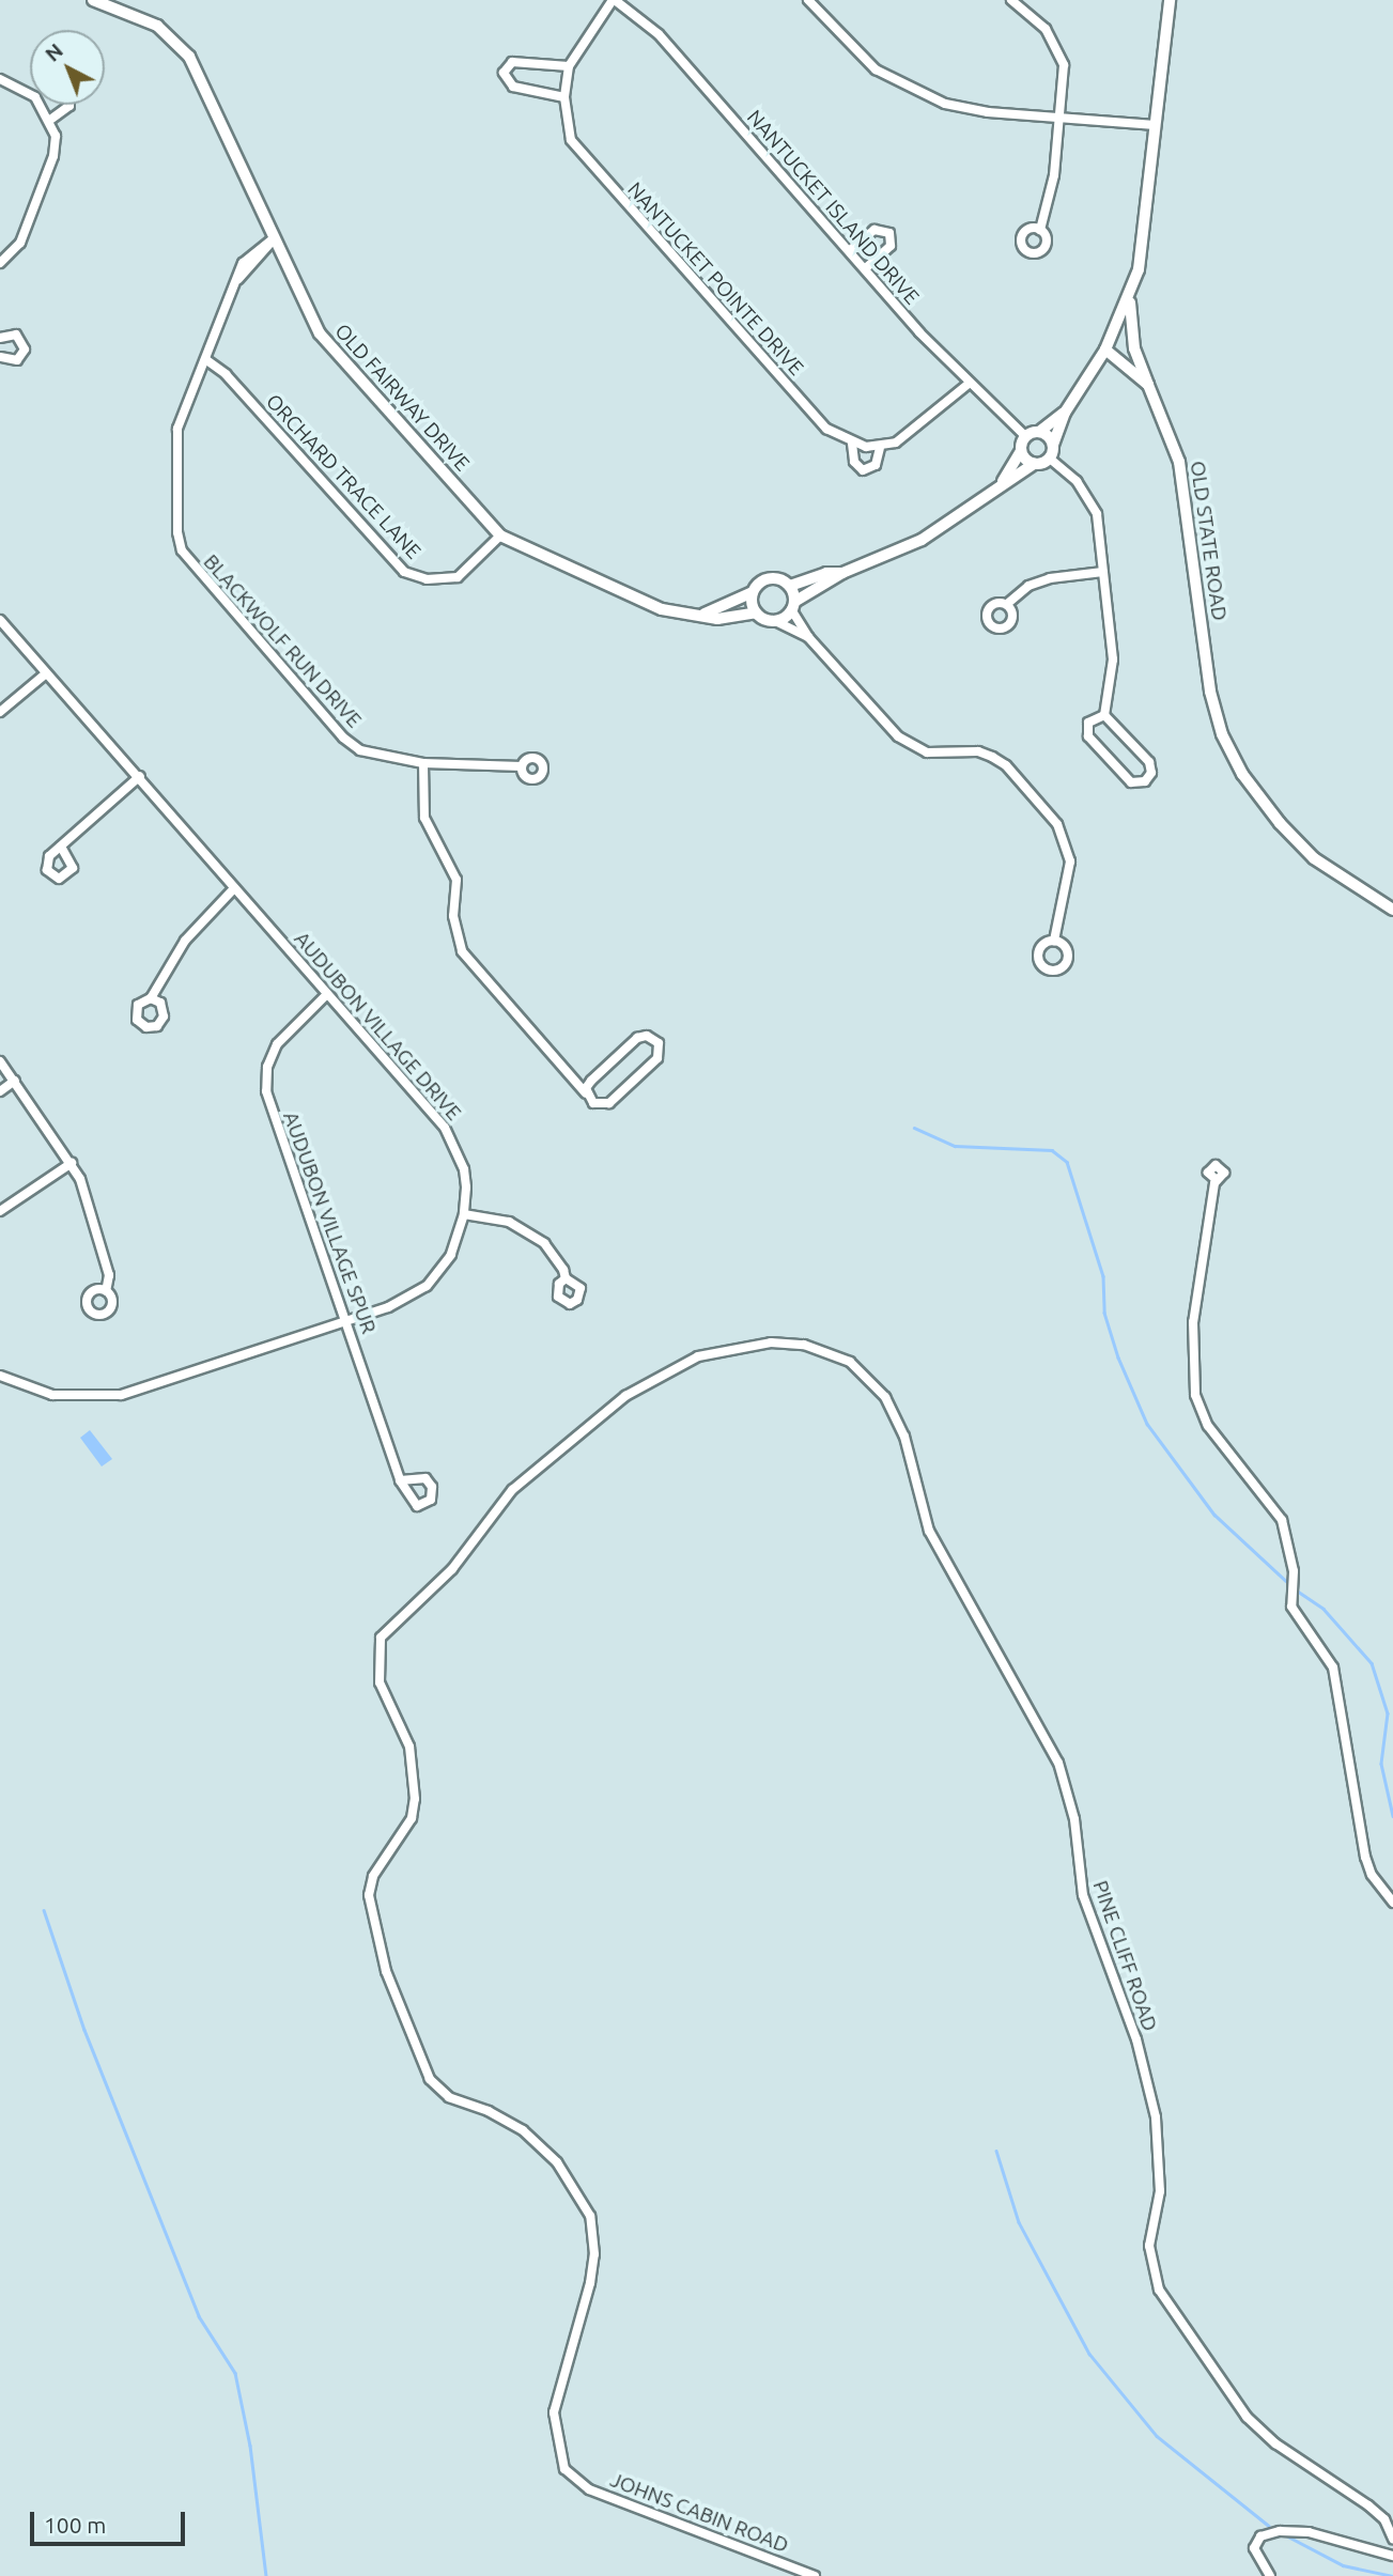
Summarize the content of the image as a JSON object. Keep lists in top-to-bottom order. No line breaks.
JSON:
{"streets":{"street":["NANTUCKET ISLAND DRIVE","NANTUCKET POINTE DRIVE","OLD FAIRWAY DRIVE","ORCHARD TRACE LANE","OLD STATE ROAD","BLACKWOLF RUN DRIVE","AUDUBON VILLAGE DRIVE","AUDUBON VILLAGE SPUR","PINE CLIFF ROAD","JOHNS CABIN ROAD"]},"crossings":[["NANTUCKET ISLAND DRIVE","NANTUCKET POINTE DRIVE"],["OLD FAIRWAY DRIVE","ORCHARD TRACE LANE"],["OLD FAIRWAY DRIVE","BLACKWOLF RUN DRIVE"],["ORCHARD TRACE LANE","BLACKWOLF RUN DRIVE"],["AUDUBON VILLAGE DRIVE","AUDUBON VILLAGE SPUR"],["PINE CLIFF ROAD","JOHNS CABIN ROAD"]],"scale_bar":"100 m","north":"top left"}
